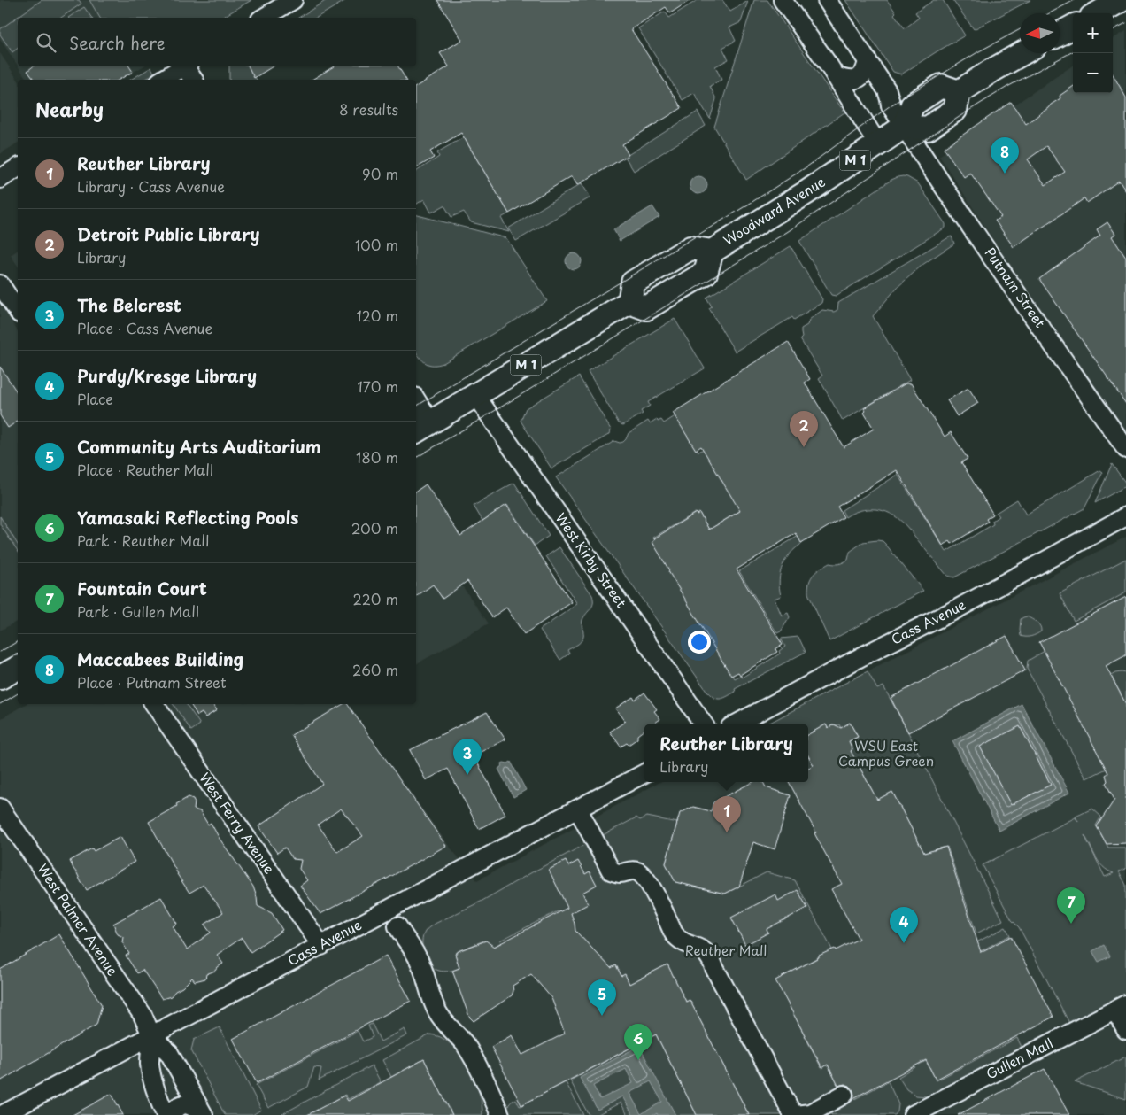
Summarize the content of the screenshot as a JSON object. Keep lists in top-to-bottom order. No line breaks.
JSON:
{"streets":{"main road":["M 1","Woodward Avenue"],"street":["Putnam Street","West Kirby Street","Cass Avenue","West Ferry Avenue","West Palmer Avenue","Gullen Mall"]},"crossings":[["Woodward Avenue","Putnam Street"],["Woodward Avenue","West Kirby Street"],["Cass Avenue","West Ferry Avenue"],["Cass Avenue","West Palmer Avenue"]],"parks":["WSU East Campus Green","Reuther Mall"],"north":"left","page":{"map_buttons":["+","−"],"search":"Search here","heading":["Nearby","8 results"],"pins":["8","2","3","1","7","4","5","6"],"list":[{"mark":"1","name":"Reuther Library","note":"Library · Cass Avenue","value":"90 m"},{"mark":"2","name":"Detroit Public Library","note":"Library","value":"100 m"},{"mark":"3","name":"The Belcrest","note":"Place · Cass Avenue","value":"120 m"},{"mark":"4","name":"Purdy/Kresge Library","note":"Place","value":"170 m"},{"mark":"5","name":"Community Arts Auditorium","note":"Place · Reuther Mall","value":"180 m"},{"mark":"6","name":"Yamasaki Reflecting Pools","note":"Park · Reuther Mall","value":"200 m"},{"mark":"7","name":"Fountain Court","note":"Park · Gullen Mall","value":"220 m"},{"mark":"8","name":"Maccabees Building","note":"Place · Putnam Street","value":"260 m"}],"popup":["Reuther Library","Library"]}}
